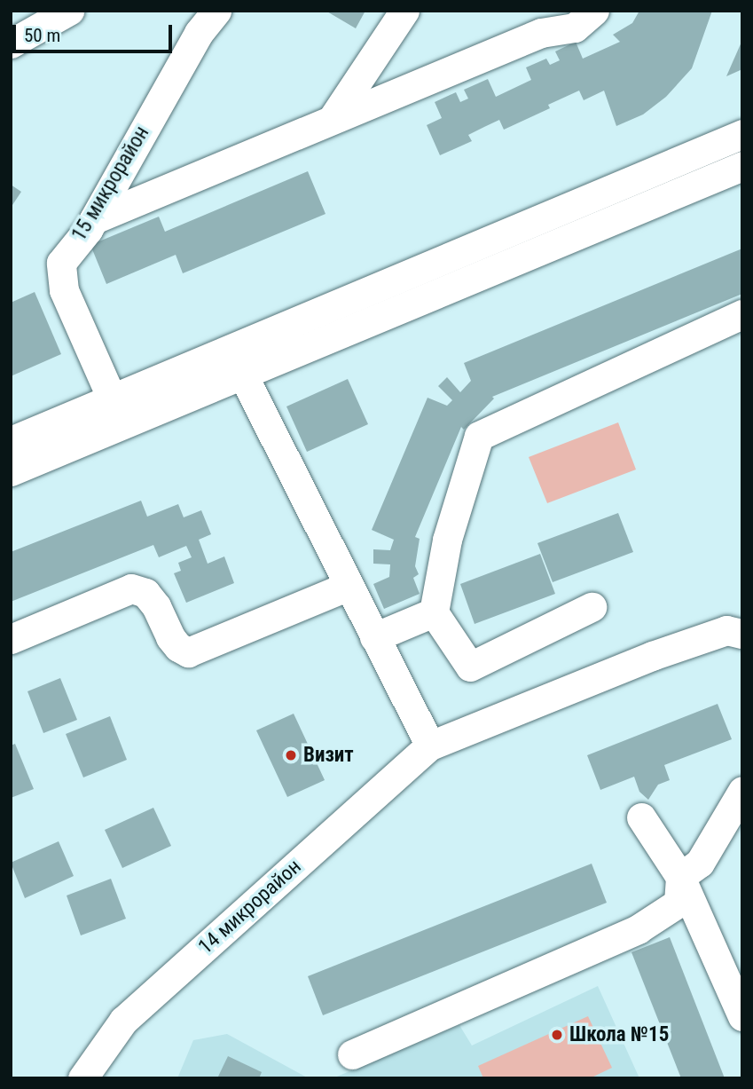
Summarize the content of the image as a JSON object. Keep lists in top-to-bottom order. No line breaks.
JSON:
{"streets":{"street":["15 микрорайон","14 микрорайон"]},"places":["Визит","Школа №15"],"scale_bar":"50 m"}
